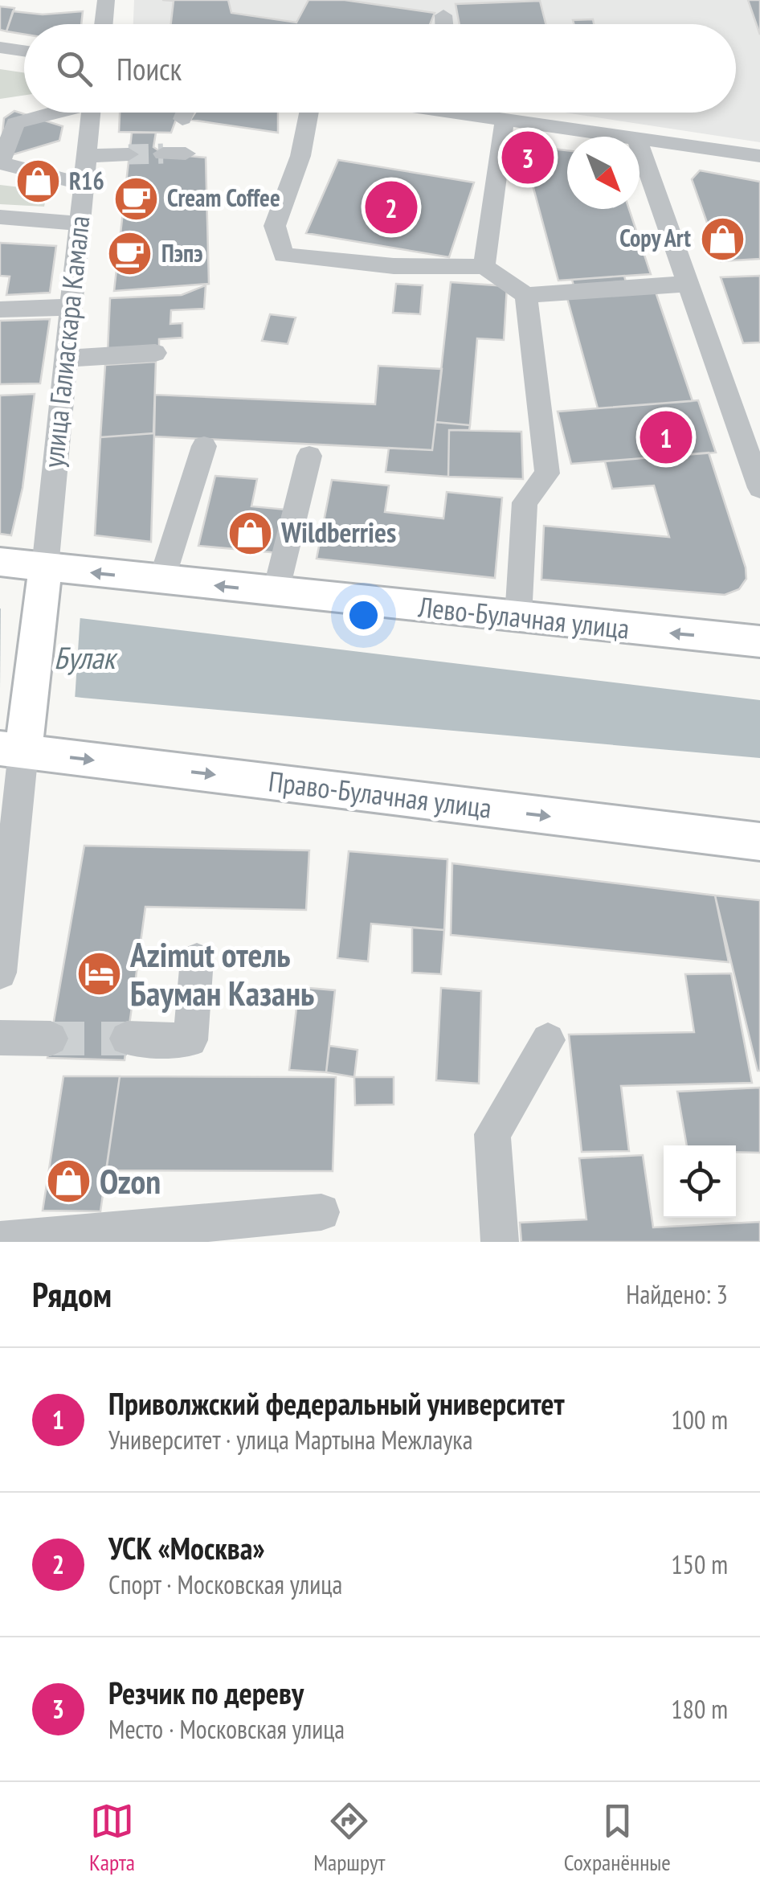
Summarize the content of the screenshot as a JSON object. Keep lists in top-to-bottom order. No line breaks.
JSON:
{"streets":{"main road":["Лево-Булачная улица","Право-Булачная улица"],"street":["улица Галиаскара Камала"]},"crossings":[["улица Галиаскара Камала","Лево-Булачная улица"]],"one_way":["Лево-Булачная улица","Право-Булачная улица"],"water":["Булак"],"places":{"shop":["R16","Copy Art","Wildberries","Ozon"],"cafe":["Cream Coffee","Пэпэ"],"hotel":["Azimut отель Бауман Казань"]},"north":"bottom right","page":{"search":"Поиск","pins":["3","2","1"],"heading":["Рядом","Найдено: 3"],"list":[{"mark":"1","name":"Приволжский федеральный университет","note":"Университет · улица Мартына Межлаука","value":"100 m"},{"mark":"2","name":"УСК «Москва»","note":"Спорт · Московская улица","value":"150 m"},{"mark":"3","name":"Резчик по дереву","note":"Место · Московская улица","value":"180 m"}],"nav":["Карта","Маршрут","Сохранённые"]}}
